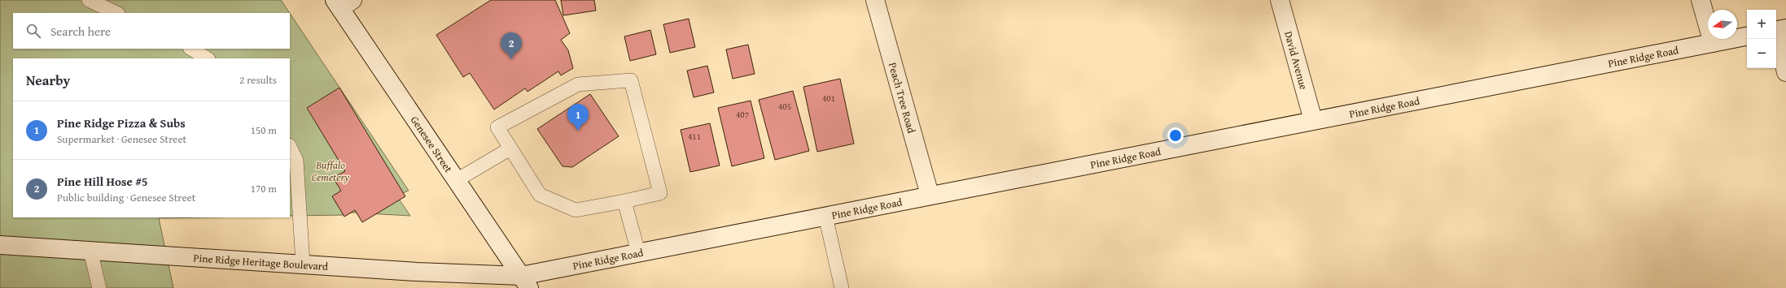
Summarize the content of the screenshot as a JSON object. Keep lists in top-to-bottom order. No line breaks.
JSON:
{"streets":{"street":["Pine Ridge Road","David Avenue","Peach Tree Road","Genesee Street","Pine Ridge Heritage Boulevard"]},"crossings":[["Pine Ridge Road","David Avenue"],["Pine Ridge Road","Peach Tree Road"],["Pine Ridge Road","Genesee Street"],["Pine Ridge Road","Pine Ridge Heritage Boulevard"],["Genesee Street","Pine Ridge Heritage Boulevard"]],"parks":["Buffalo Cemetery"],"house_numbers":["401","405","407","411"],"north":"left","page":{"map_buttons":["+","−"],"search":"Search here","pins":["2","1"],"heading":["Nearby","2 results"],"list":[{"mark":"1","name":"Pine Ridge Pizza & Subs","note":"Supermarket · Genesee Street","value":"150 m"},{"mark":"2","name":"Pine Hill Hose #5","note":"Public building · Genesee Street","value":"170 m"}]}}
